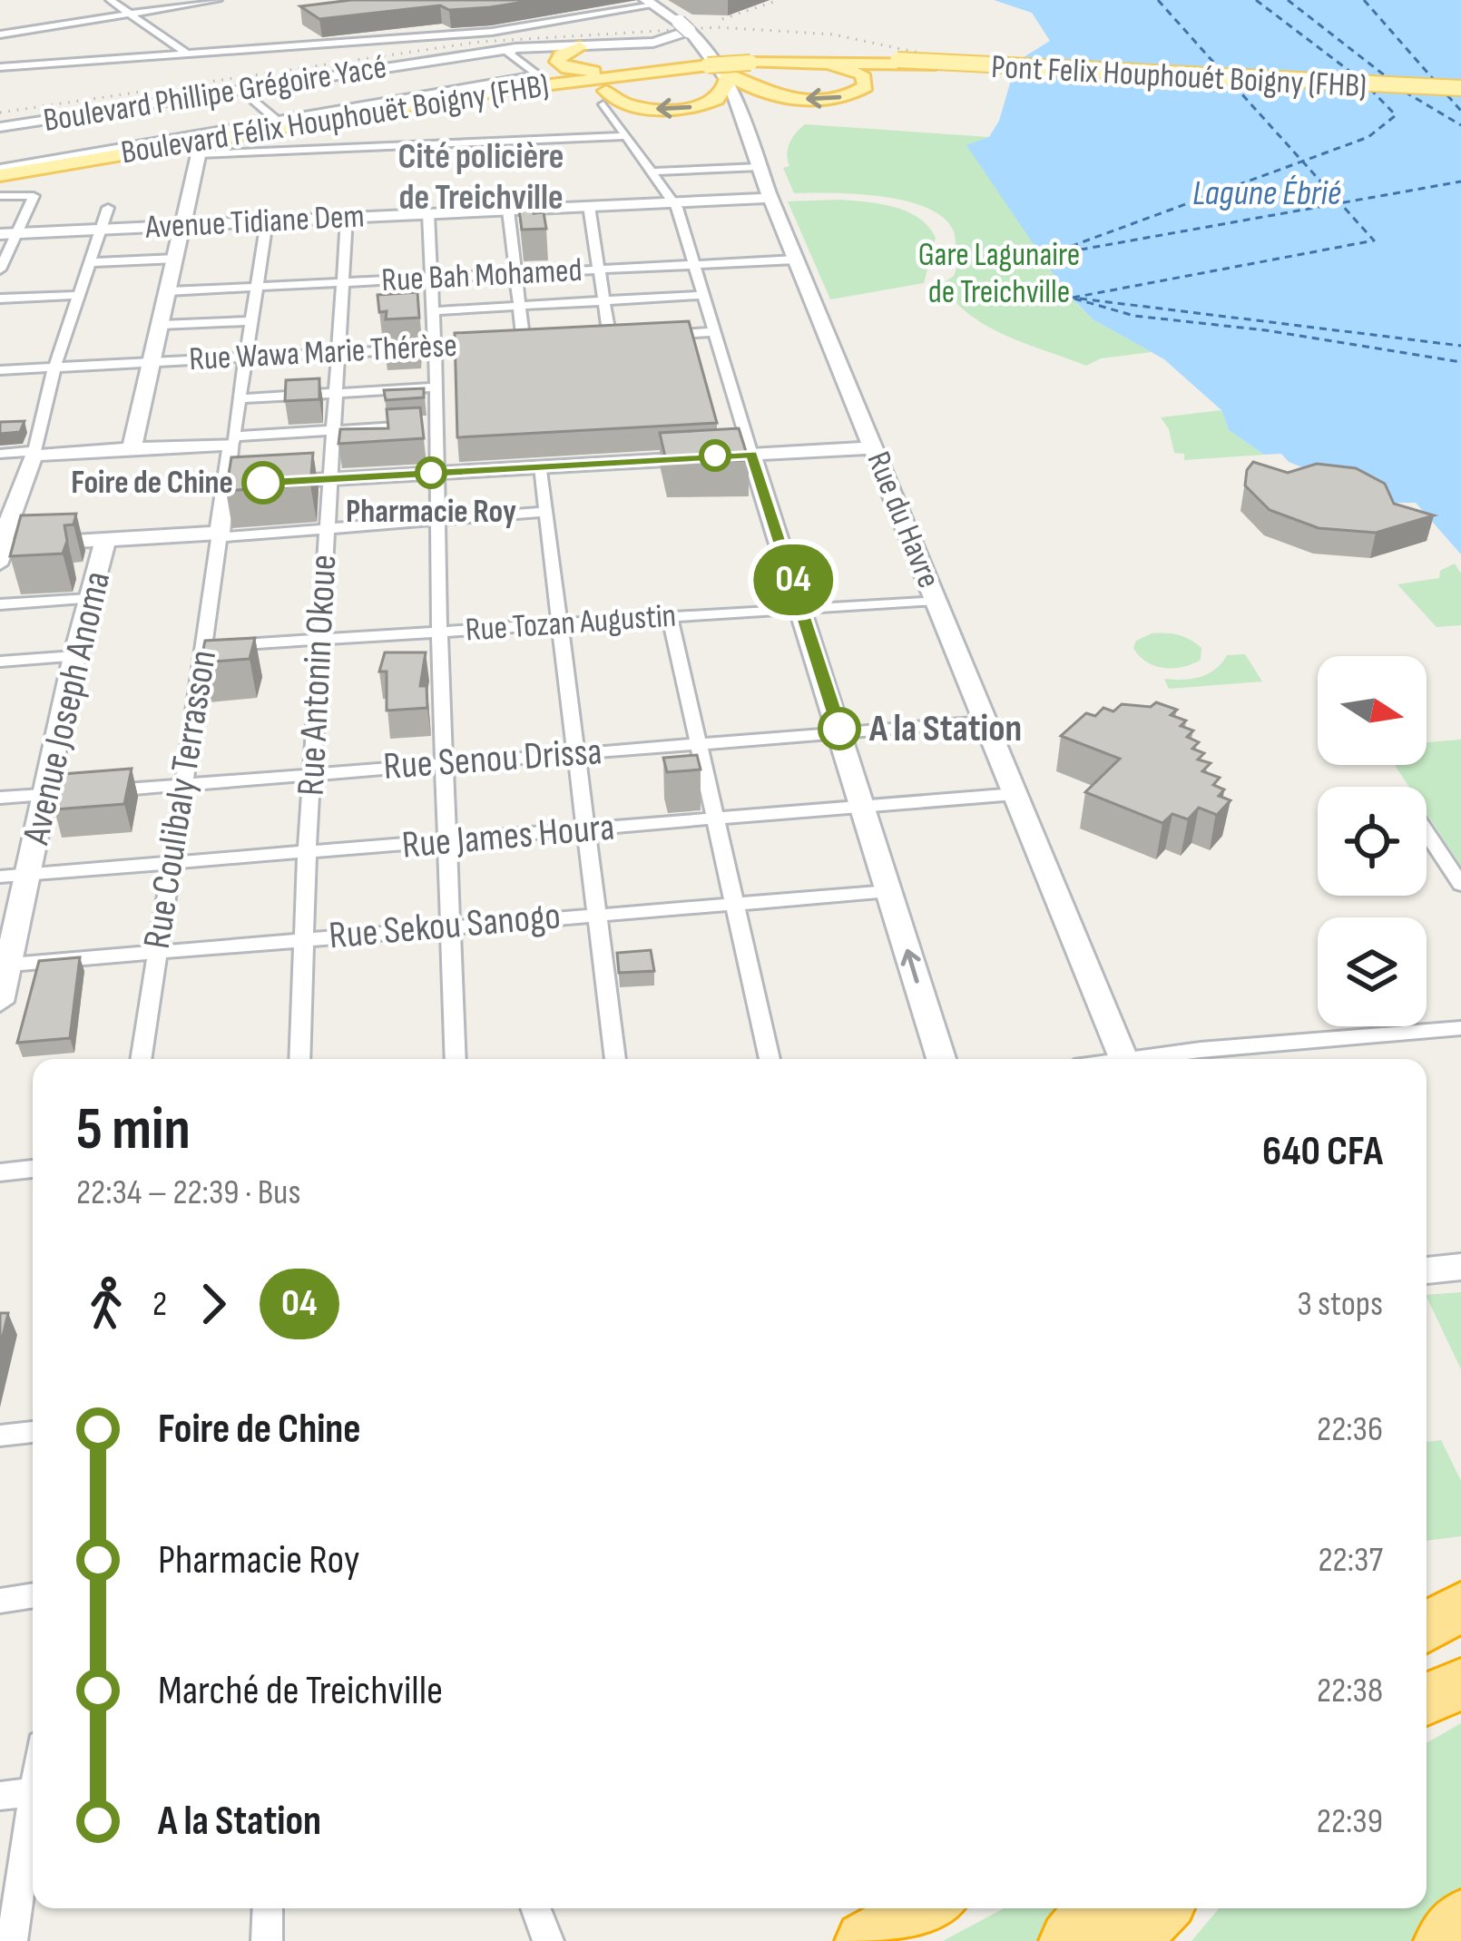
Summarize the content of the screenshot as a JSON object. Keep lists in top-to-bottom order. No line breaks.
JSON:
{"streets":{"main road":["Pont Felix Houphouét Boigny (FHB)","Boulevard Félix Houphouët Boigny (FHB)"],"street":["Boulevard Phillipe Grégoire Yacé","Avenue Tidiane Dem","Rue Bah Mohamed","Rue Wawa Marie Thérèse","Rue du Havre","Rue Tozan Augustin","Rue Antonin Okoue","Avenue Joseph Anoma","Rue Senou Drissa","Rue Coulibaly Terrasson","Rue James Houra","Rue Sekou Sanogo"]},"crossings":[["Boulevard Phillipe Grégoire Yacé","Boulevard Félix Houphouët Boigny (FHB)"],["Boulevard Phillipe Grégoire Yacé","Rue du Havre"],["Avenue Tidiane Dem","Rue du Havre"],["Avenue Tidiane Dem","Rue Antonin Okoue"],["Rue Bah Mohamed","Rue du Havre"],["Rue Bah Mohamed","Rue Antonin Okoue"],["Rue Wawa Marie Thérèse","Rue Antonin Okoue"],["Rue du Havre","Rue Tozan Augustin"],["Rue du Havre","Rue Senou Drissa"],["Rue du Havre","Rue James Houra"],["Rue Tozan Augustin","Rue Antonin Okoue"],["Rue Tozan Augustin","Rue Coulibaly Terrasson"],["Rue Antonin Okoue","Rue Senou Drissa"],["Rue Antonin Okoue","Rue James Houra"],["Rue Antonin Okoue","Rue Sekou Sanogo"],["Avenue Joseph Anoma","Rue Senou Drissa"],["Avenue Joseph Anoma","Rue James Houra"],["Avenue Joseph Anoma","Rue Sekou Sanogo"],["Rue Senou Drissa","Rue Coulibaly Terrasson"],["Rue Coulibaly Terrasson","Rue James Houra"],["Rue Coulibaly Terrasson","Rue Sekou Sanogo"]],"districts":["Cité policière de Treichville"],"water":["Lagune Ébrié"],"parks":["Gare Lagunaire de Treichville"],"places":["Pharmacie Roy","Foire de Chine","A la Station"],"lines":["bus line 04"],"north":"right","page":{"on_map":"04","heading":["5 min","22:34 – 22:39 · Bus","640 CFA"],"legs":["2","04","3 stops"],"list":[{"name":"Foire de Chine","value":"22:36"},{"name":"Pharmacie Roy","value":"22:37"},{"name":"Marché de Treichville","value":"22:38"},{"name":"A la Station","value":"22:39"}]}}
